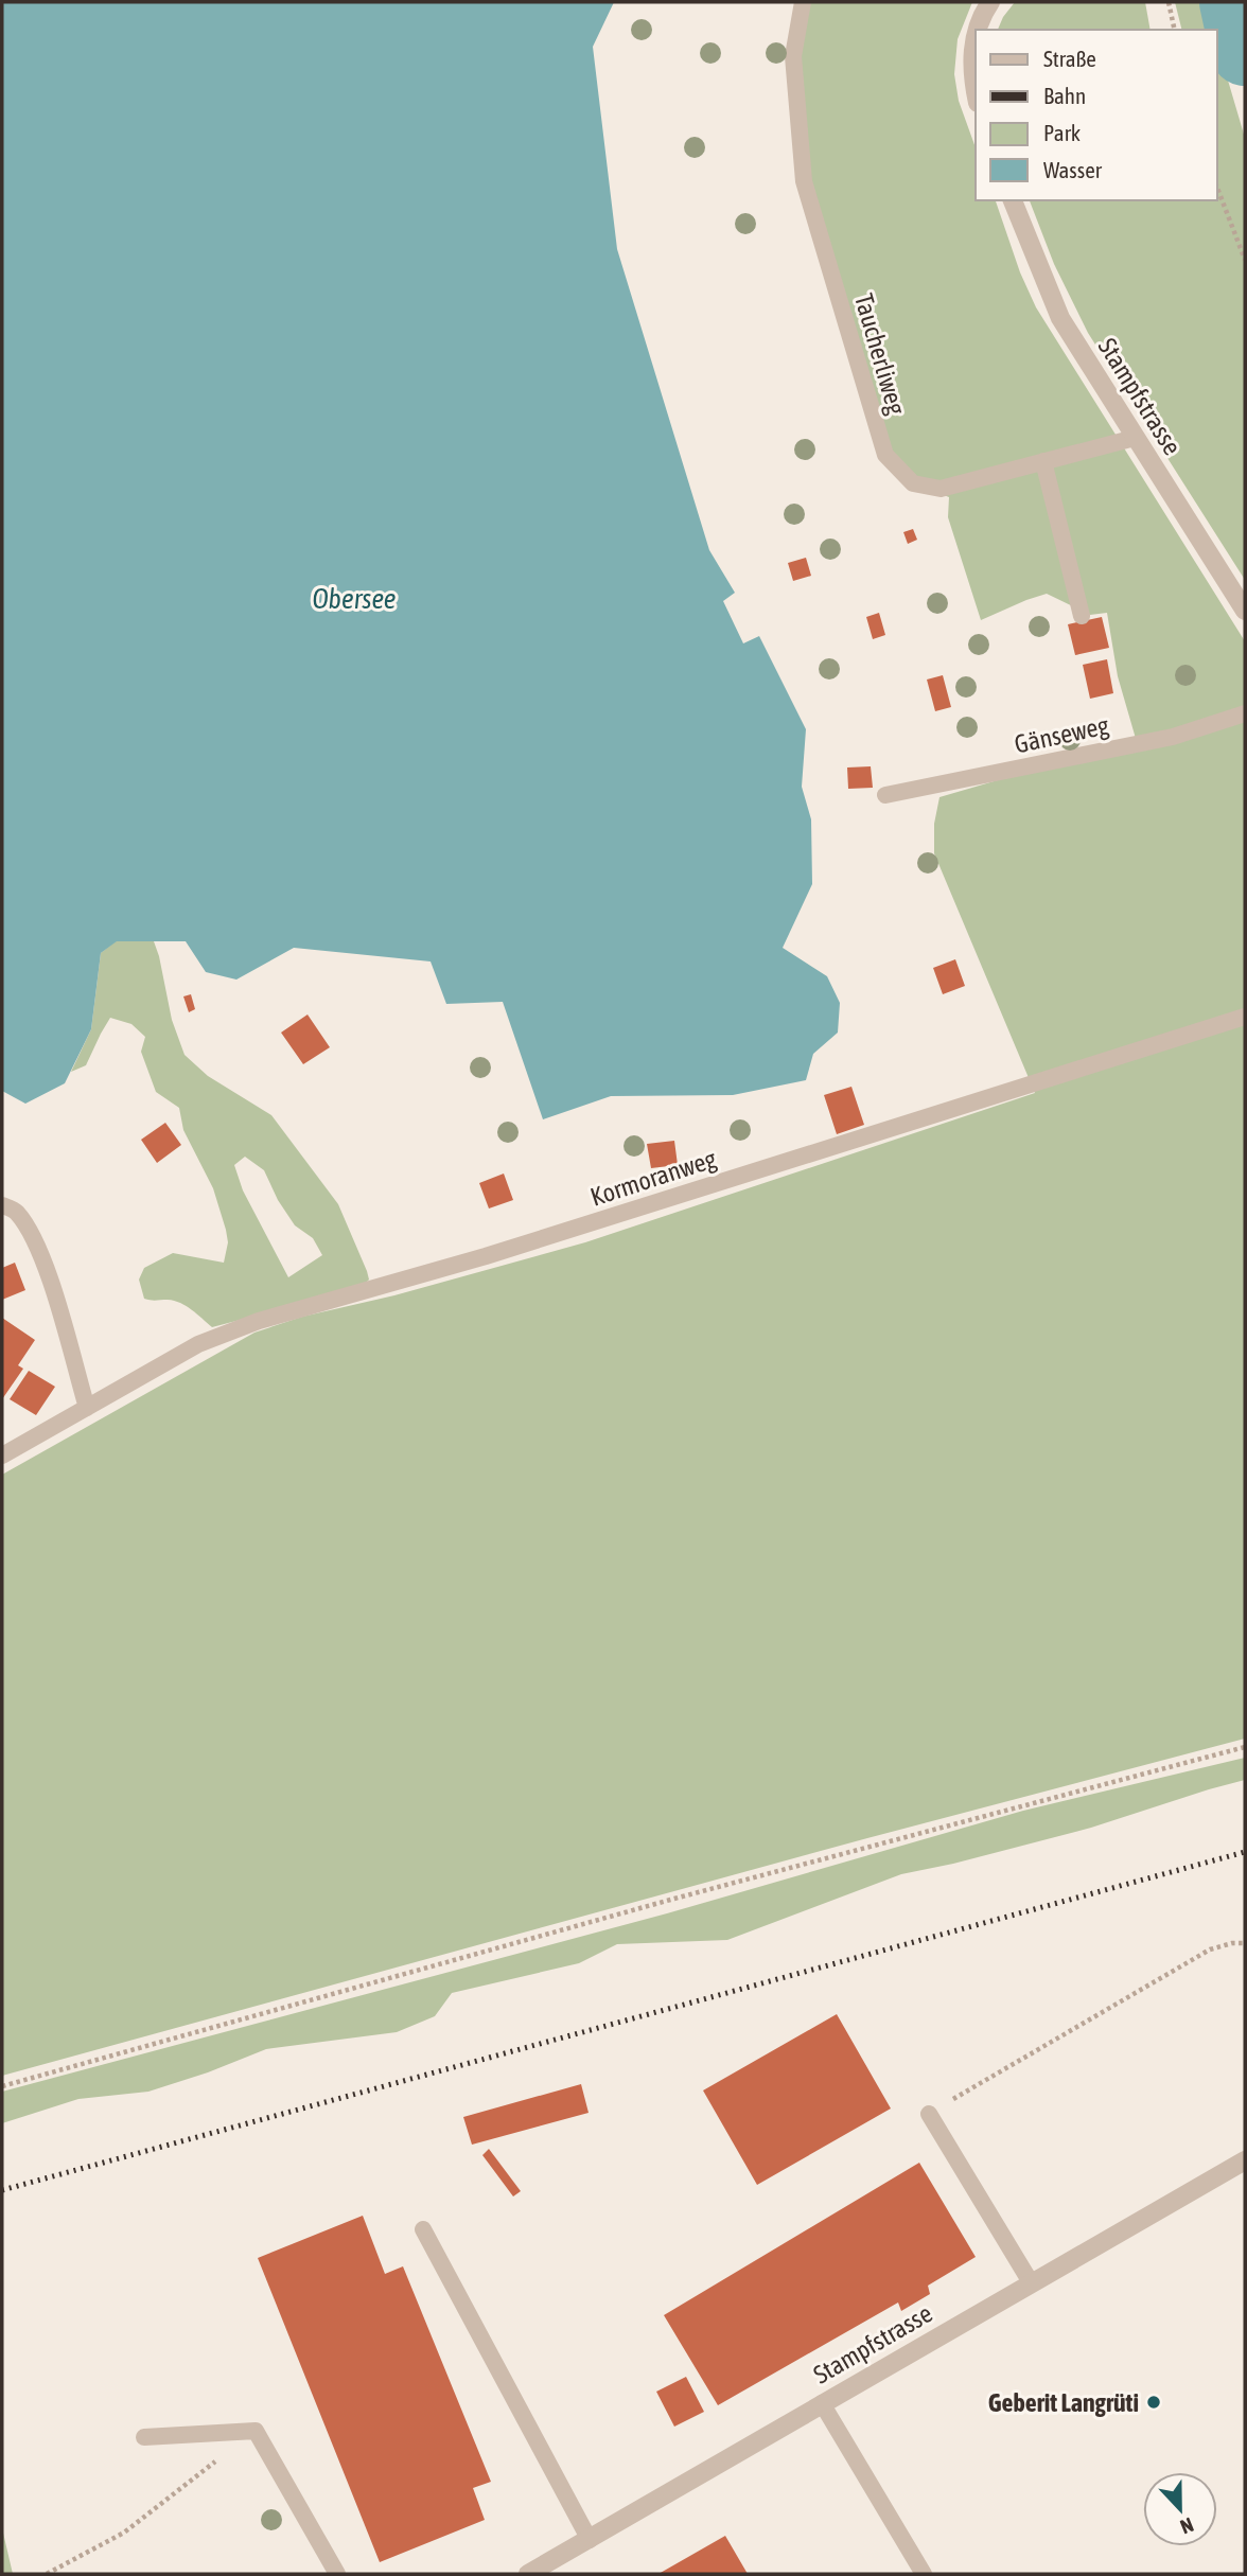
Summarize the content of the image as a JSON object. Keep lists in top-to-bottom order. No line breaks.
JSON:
{"streets":{"street":["Stampfstrasse"],"lane":["Taucherliweg","Gänseweg","Kormoranweg"]},"crossings":[["Taucherliweg","Stampfstrasse"]],"water":["Obersee"],"places":["Geberit Langrüti"],"legend":["Straße","Bahn","Park","Wasser"],"north":"bottom"}
